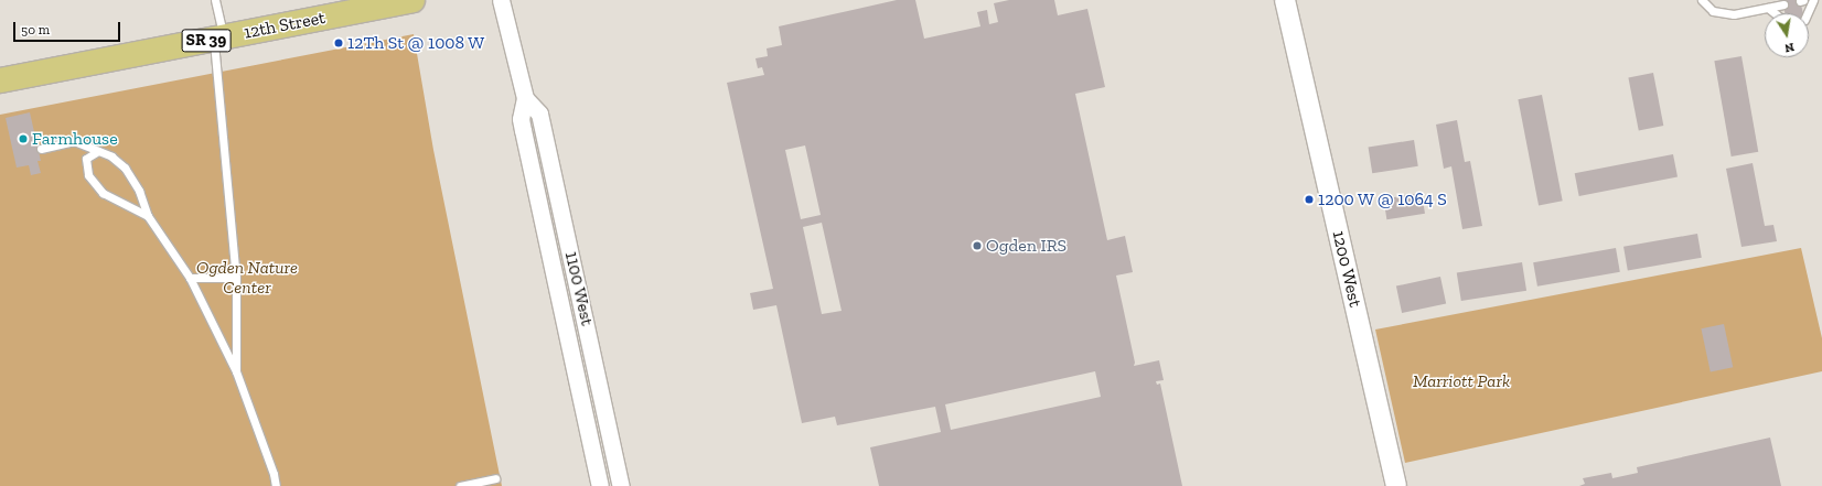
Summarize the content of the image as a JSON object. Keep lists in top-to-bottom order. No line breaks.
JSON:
{"streets":{"main road":["12th Street","SR 39"],"street":["1200 West","1100 West"]},"parks":["Ogden Nature Center","Marriott Park"],"places":["12Th St @ 1008 W","Farmhouse","1200 W @ 1064 S","Ogden IRS"],"scale_bar":"50 m","north":"bottom"}
